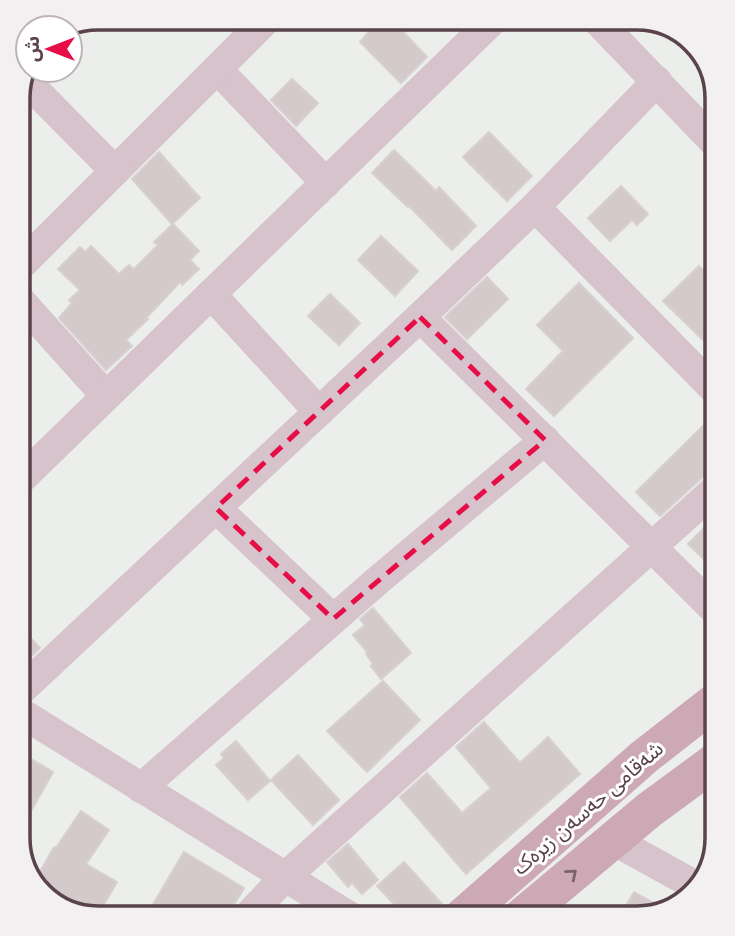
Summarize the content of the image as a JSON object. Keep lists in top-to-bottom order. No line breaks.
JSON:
{"streets":{"main road":["شەقامی حەسەن زیرەک"]},"north":"left"}
